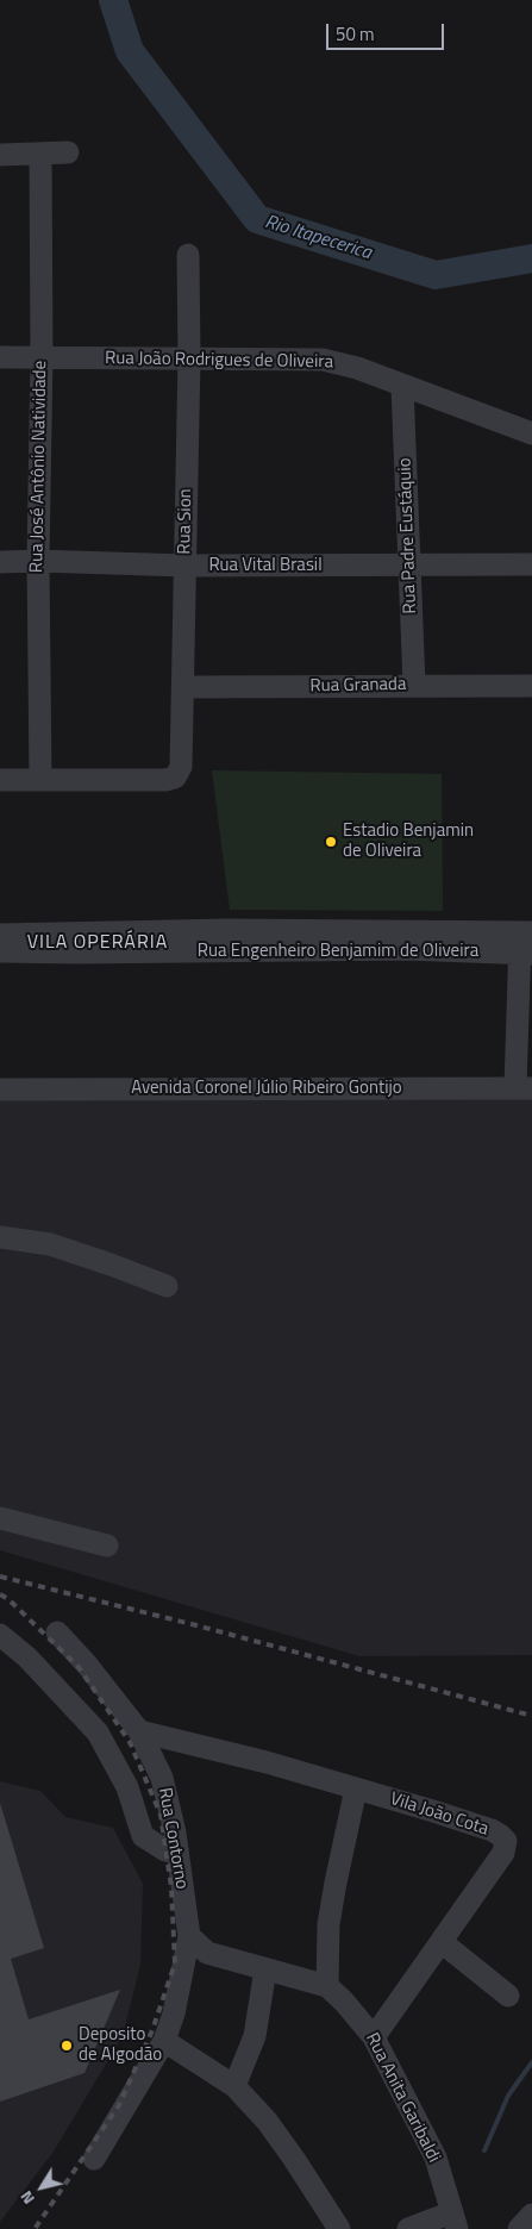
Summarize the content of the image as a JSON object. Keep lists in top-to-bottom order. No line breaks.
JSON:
{"streets":{"street":["Rua João Rodrigues de Oliveira","Rua José Antônio Natividade","Rua Sion","Rua Padre Eustáquio","Rua Vital Brasil","Rua Granada","Rua Engenheiro Benjamim de Oliveira","Avenida Coronel Júlio Ribeiro Gontijo","Vila João Cota","Rua Contorno","Rua Anita Garibaldi"]},"crossings":[["Rua João Rodrigues de Oliveira","Rua José Antônio Natividade"],["Rua João Rodrigues de Oliveira","Rua Sion"],["Rua João Rodrigues de Oliveira","Rua Padre Eustáquio"],["Rua José Antônio Natividade","Rua Sion"],["Rua José Antônio Natividade","Rua Vital Brasil"],["Rua Sion","Rua Vital Brasil"],["Rua Sion","Rua Granada"],["Rua Padre Eustáquio","Rua Vital Brasil"],["Rua Padre Eustáquio","Rua Granada"],["Vila João Cota","Rua Contorno"],["Vila João Cota","Rua Anita Garibaldi"]],"districts":["VILA OPERÁRIA"],"water":["Rio Itapecerica"],"places":["Estadio Benjamin de Oliveira","Deposito de Algodão"],"scale_bar":"50 m","north":"bottom left"}
